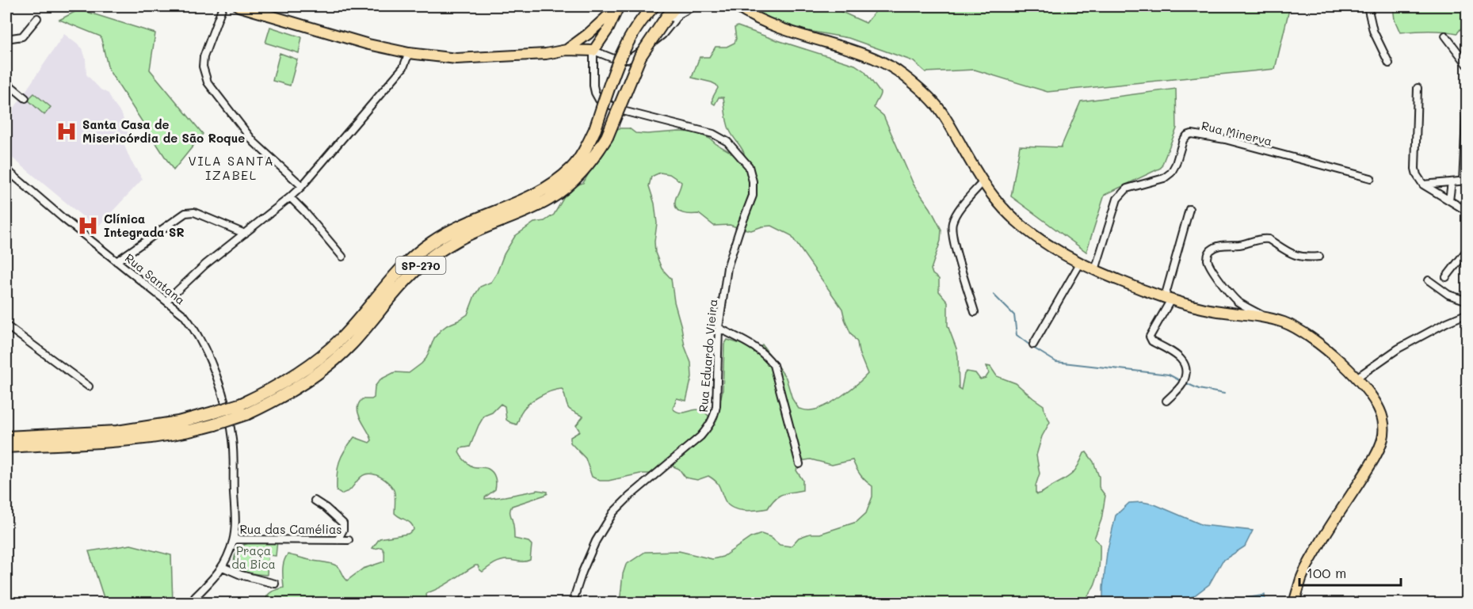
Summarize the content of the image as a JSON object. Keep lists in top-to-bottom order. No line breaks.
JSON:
{"streets":{"highway":["SP-270"],"street":["Rua Minerva","Rua Santana","Rua Eduardo Vieira","Rua das Camélias"]},"crossings":[["Rua Santana","Rua das Camélias"]],"districts":["VILA SANTA IZABEL"],"parks":["Praça da Bica"],"places":{"hospital":["Santa Casa de Misericórdia de São Roque","Clínica Integrada SR"]},"scale_bar":"100 m"}
